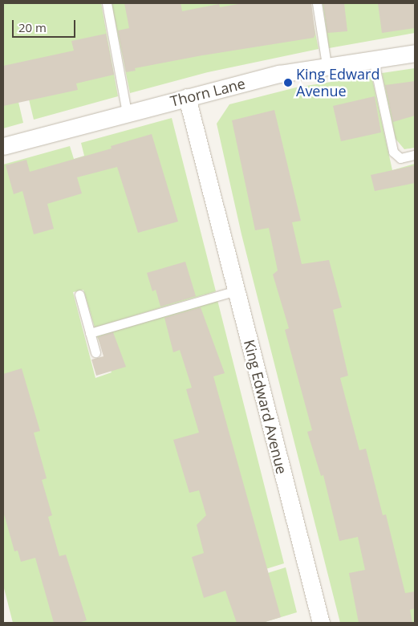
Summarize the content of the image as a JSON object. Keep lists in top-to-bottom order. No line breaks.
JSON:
{"streets":{"street":["Thorn Lane","King Edward Avenue"]},"crossings":[["Thorn Lane","King Edward Avenue"]],"places":["King Edward Avenue"],"scale_bar":"20 m"}
